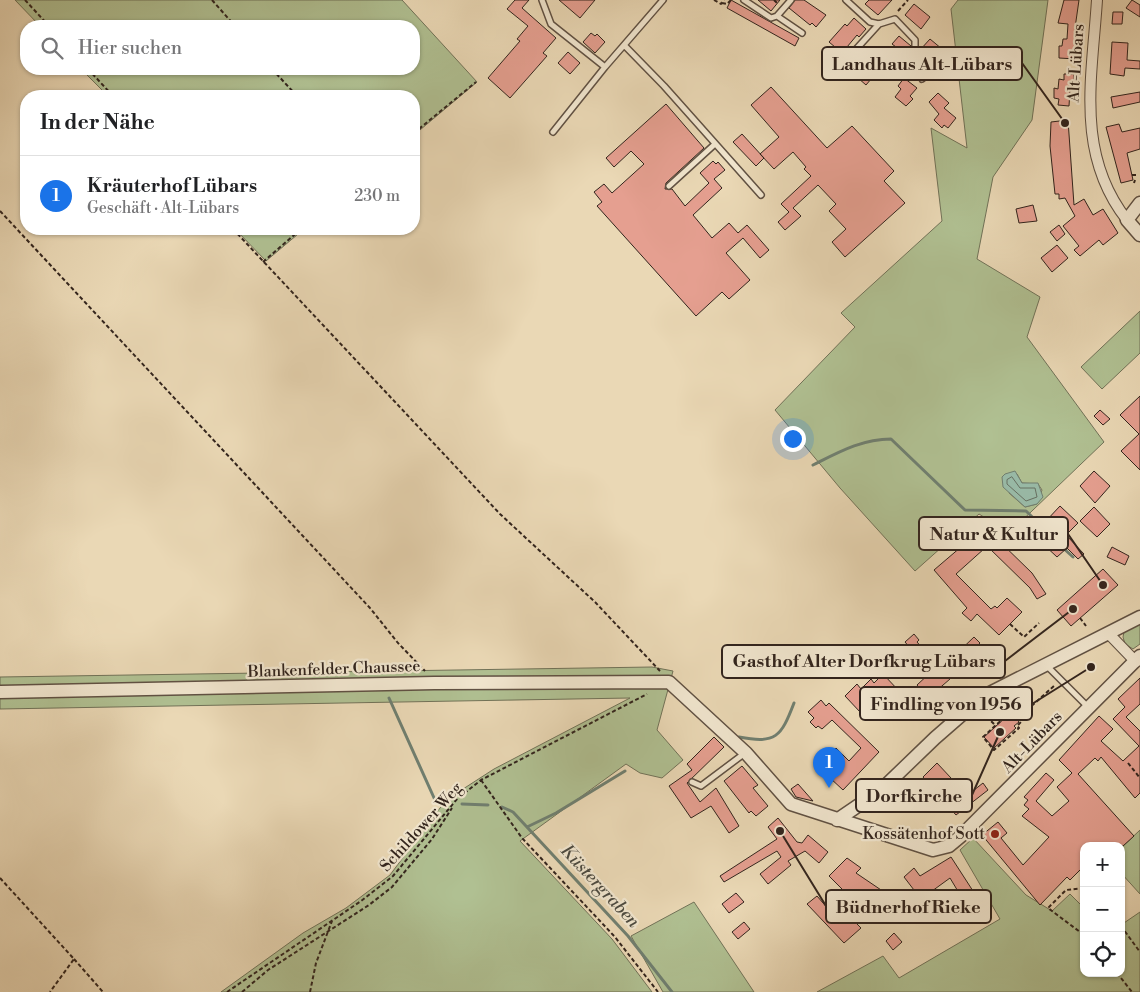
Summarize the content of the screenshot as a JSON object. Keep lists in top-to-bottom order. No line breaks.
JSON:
{"streets":{"street":["Alt-Lübars","Blankenfelder Chaussee"],"path":["Schildower Weg"]},"crossings":[["Alt-Lübars","Blankenfelder Chaussee"]],"water":["Küstergraben"],"places":["Landhaus Alt-Lübars","Natur & Kultur","Gasthof Alter Dorfkrug Lübars","Findling von 1956","Dorfkirche","Büdnerhof Rieke","Kossätenhof Sott"],"page":{"search":"Hier suchen","heading":"In der Nähe","list":[{"mark":"1","name":"Kräuterhof Lübars","note":"Geschäft · Alt-Lübars","value":"230 m"}],"pins":"1","map_buttons":["+","−"]}}
